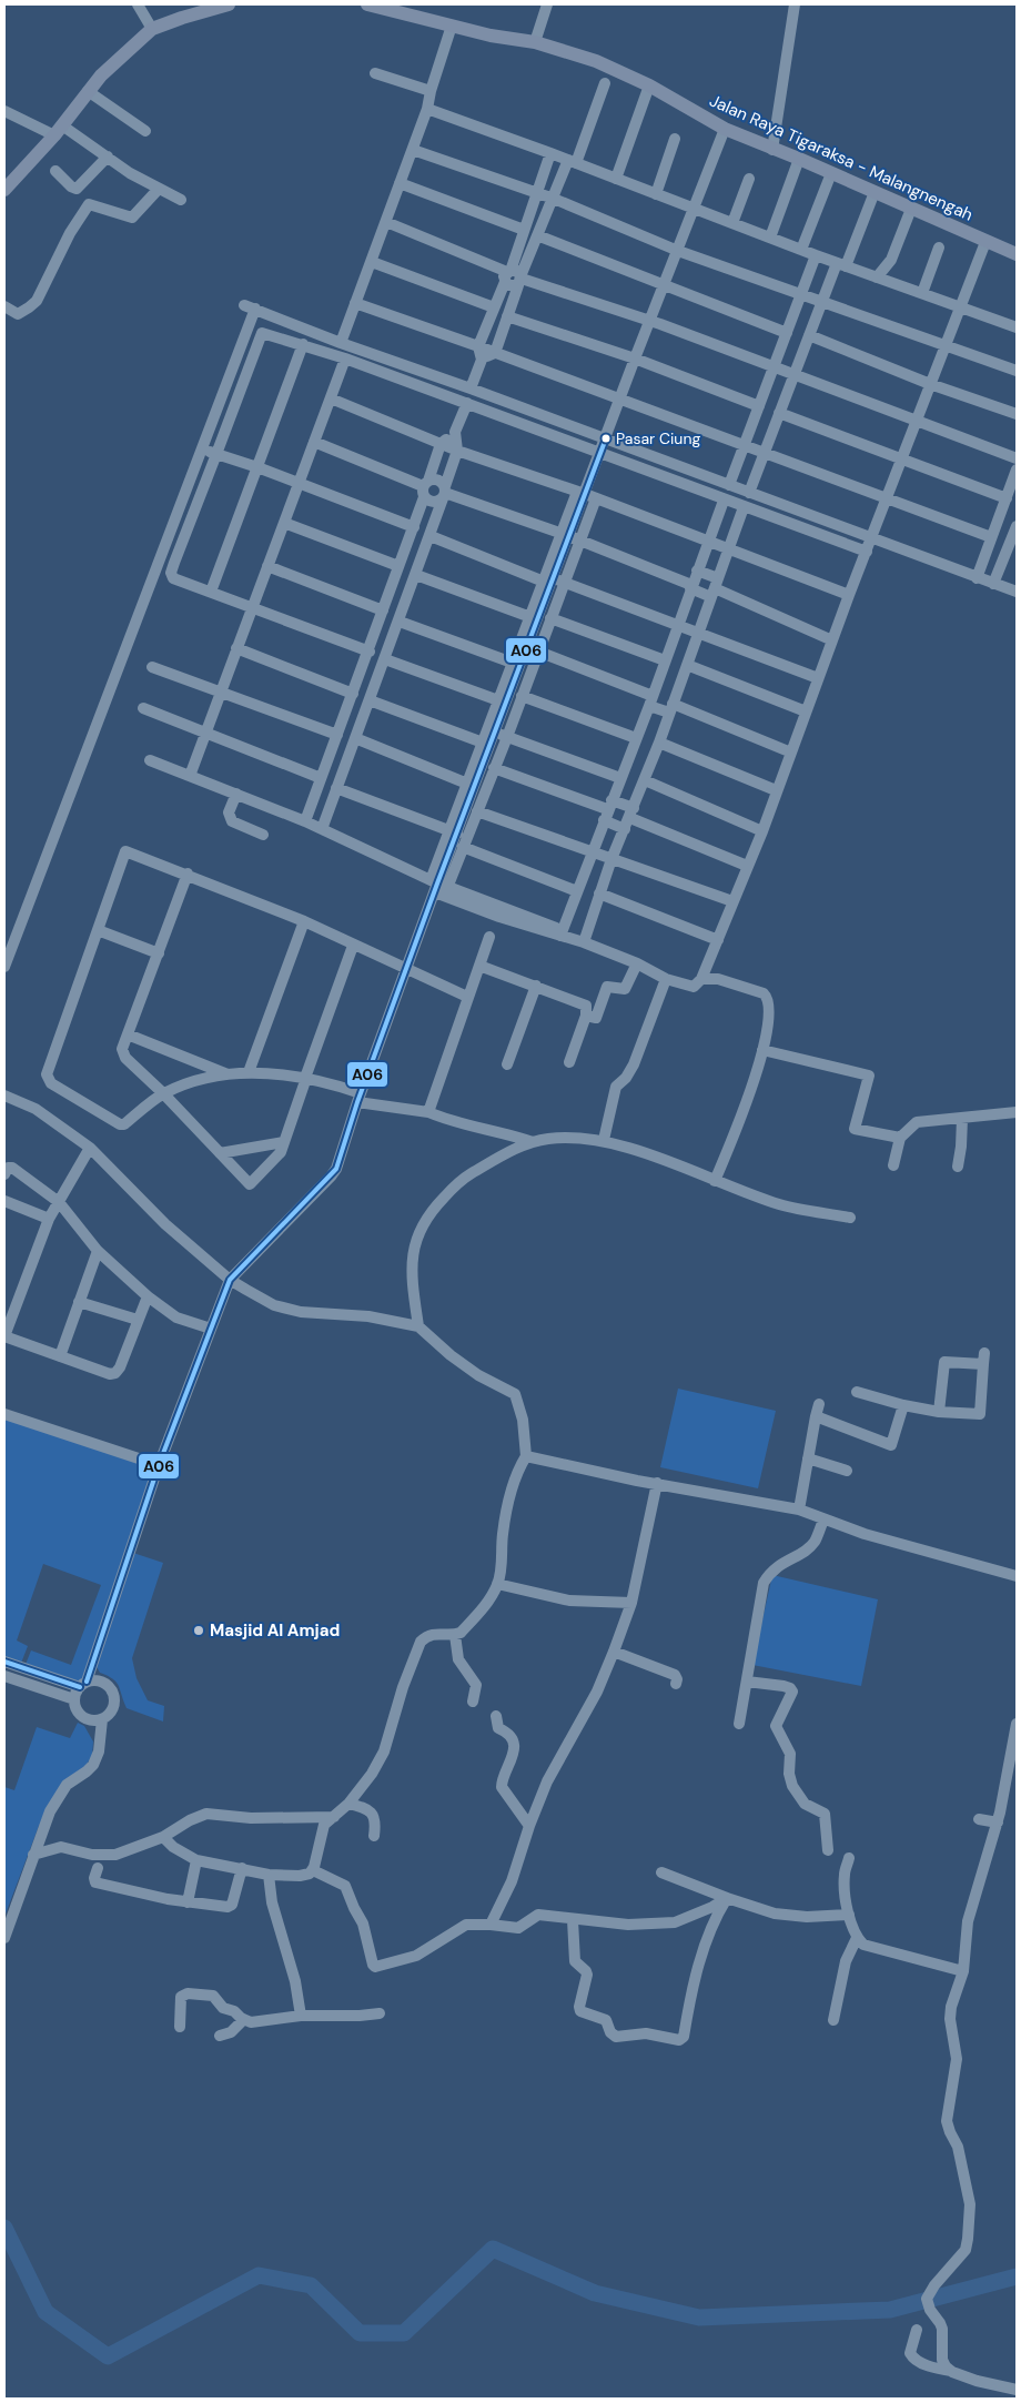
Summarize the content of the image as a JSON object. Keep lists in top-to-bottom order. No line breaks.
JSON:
{"streets":{"main road":["Jalan Raya Tigaraksa - Malangnengah"]},"places":["Pasar Ciung","Masjid Al Amjad"],"lines":["transit line A06"]}
